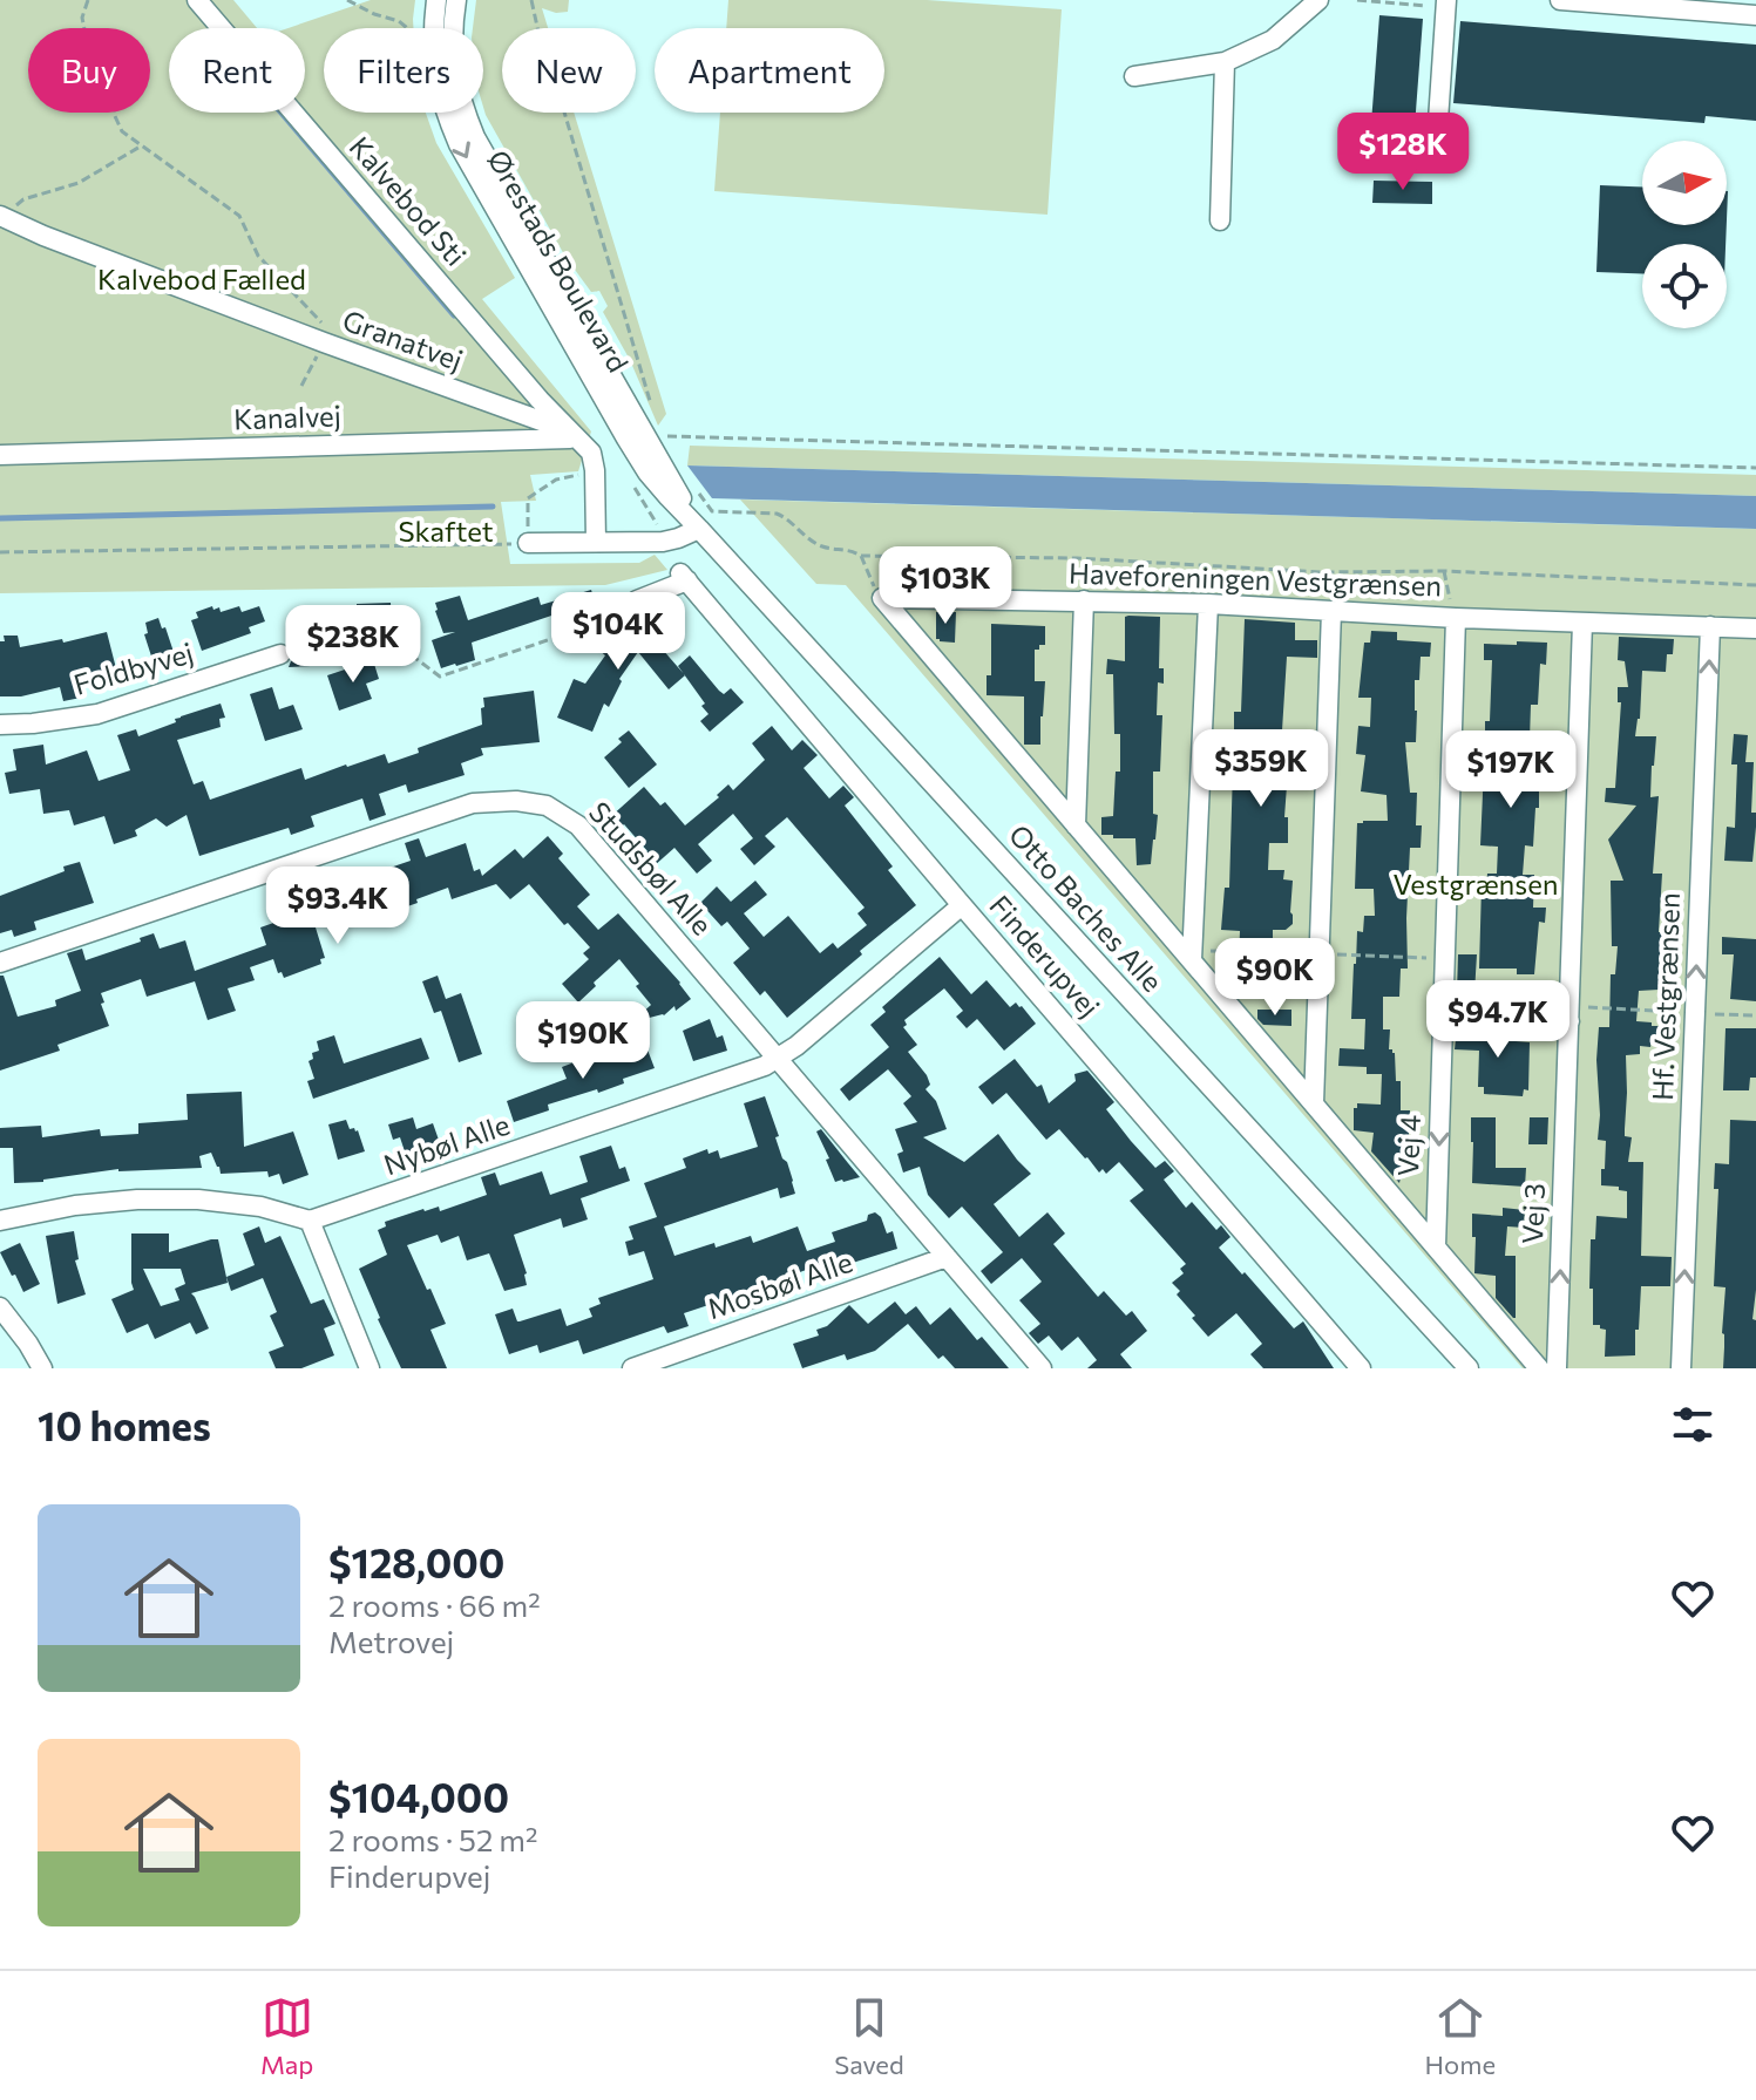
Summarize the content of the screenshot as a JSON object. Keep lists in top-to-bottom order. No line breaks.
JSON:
{"streets":{"street":["Kalvebod Sti","Ørestads Boulevard","Granatvej","Kanalvej","Haveforeningen Vestgrænsen","Foldbyvej","Studsbøl Alle","Otto Baches Alle","Finderupvej","Hf. Vestgrænsen","Nybøl Alle","Vej 4","Vej 3","Mosbøl Alle"]},"crossings":[["Kalvebod Sti","Granatvej"],["Kalvebod Sti","Kanalvej"],["Ørestads Boulevard","Otto Baches Alle"],["Granatvej","Kanalvej"],["Haveforeningen Vestgrænsen","Vej 4"],["Studsbøl Alle","Nybøl Alle"],["Studsbøl Alle","Mosbøl Alle"],["Finderupvej","Nybøl Alle"]],"one_way":["Vej 3"],"parks":["Kalvebod Fælled","Skaftet","Vestgrænsen"],"north":"right","page":{"chip":["Buy","Rent","Filters","New","Apartment"],"price":["$128K","$103K","$104K","$238K","$359K","$197K","$93.4K","$90K","$94.7K","$190K"],"heading":"10 homes","list":[{"name":"$128,000","note":"2 rooms · 66 m² · Metrovej"},{"name":"$104,000","note":"2 rooms · 52 m² · Finderupvej"}],"tabs":["Map","Saved","Home"]}}
